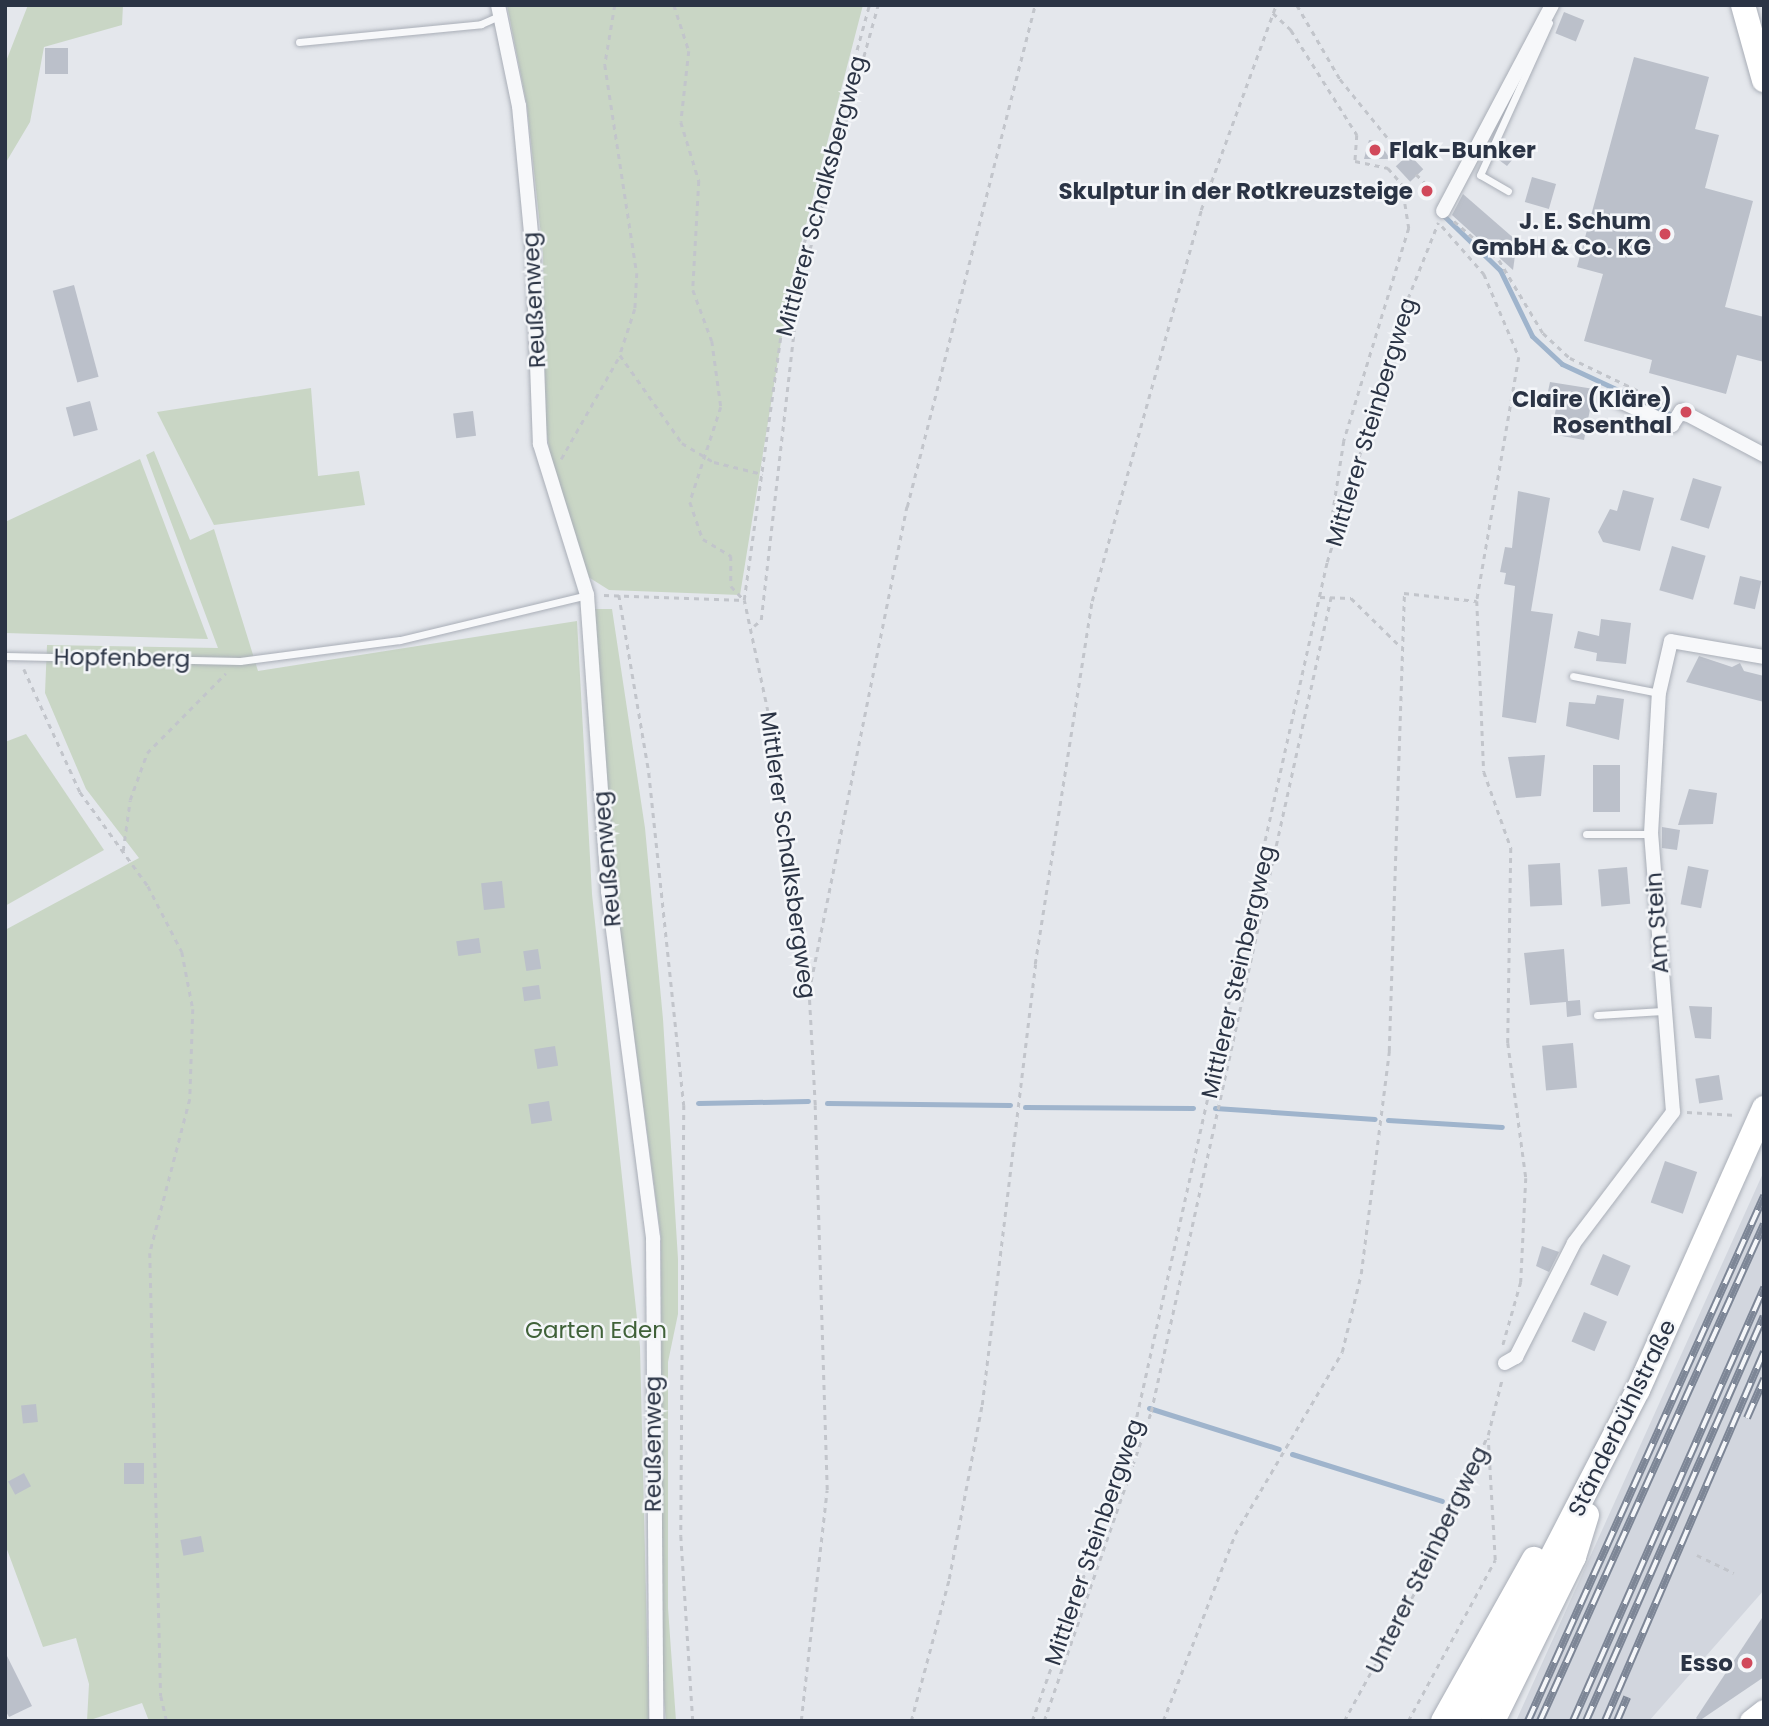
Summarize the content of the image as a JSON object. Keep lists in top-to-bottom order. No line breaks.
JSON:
{"streets":{"highway":["Ständerbühlstraße"],"street":["Reußenweg","Am Stein"],"lane":["Hopfenberg"],"path":["Mittlerer Schalksbergweg","Mittlerer Steinbergweg","Unterer Steinbergweg"]},"crossings":[["Reußenweg","Hopfenberg"]],"parks":["Garten Eden"],"places":["Flak-Bunker","Skulptur in der Rotkreuzsteige","J. E. Schum GmbH & Co. KG","Claire (Kläre) Rosenthal","Esso"]}
